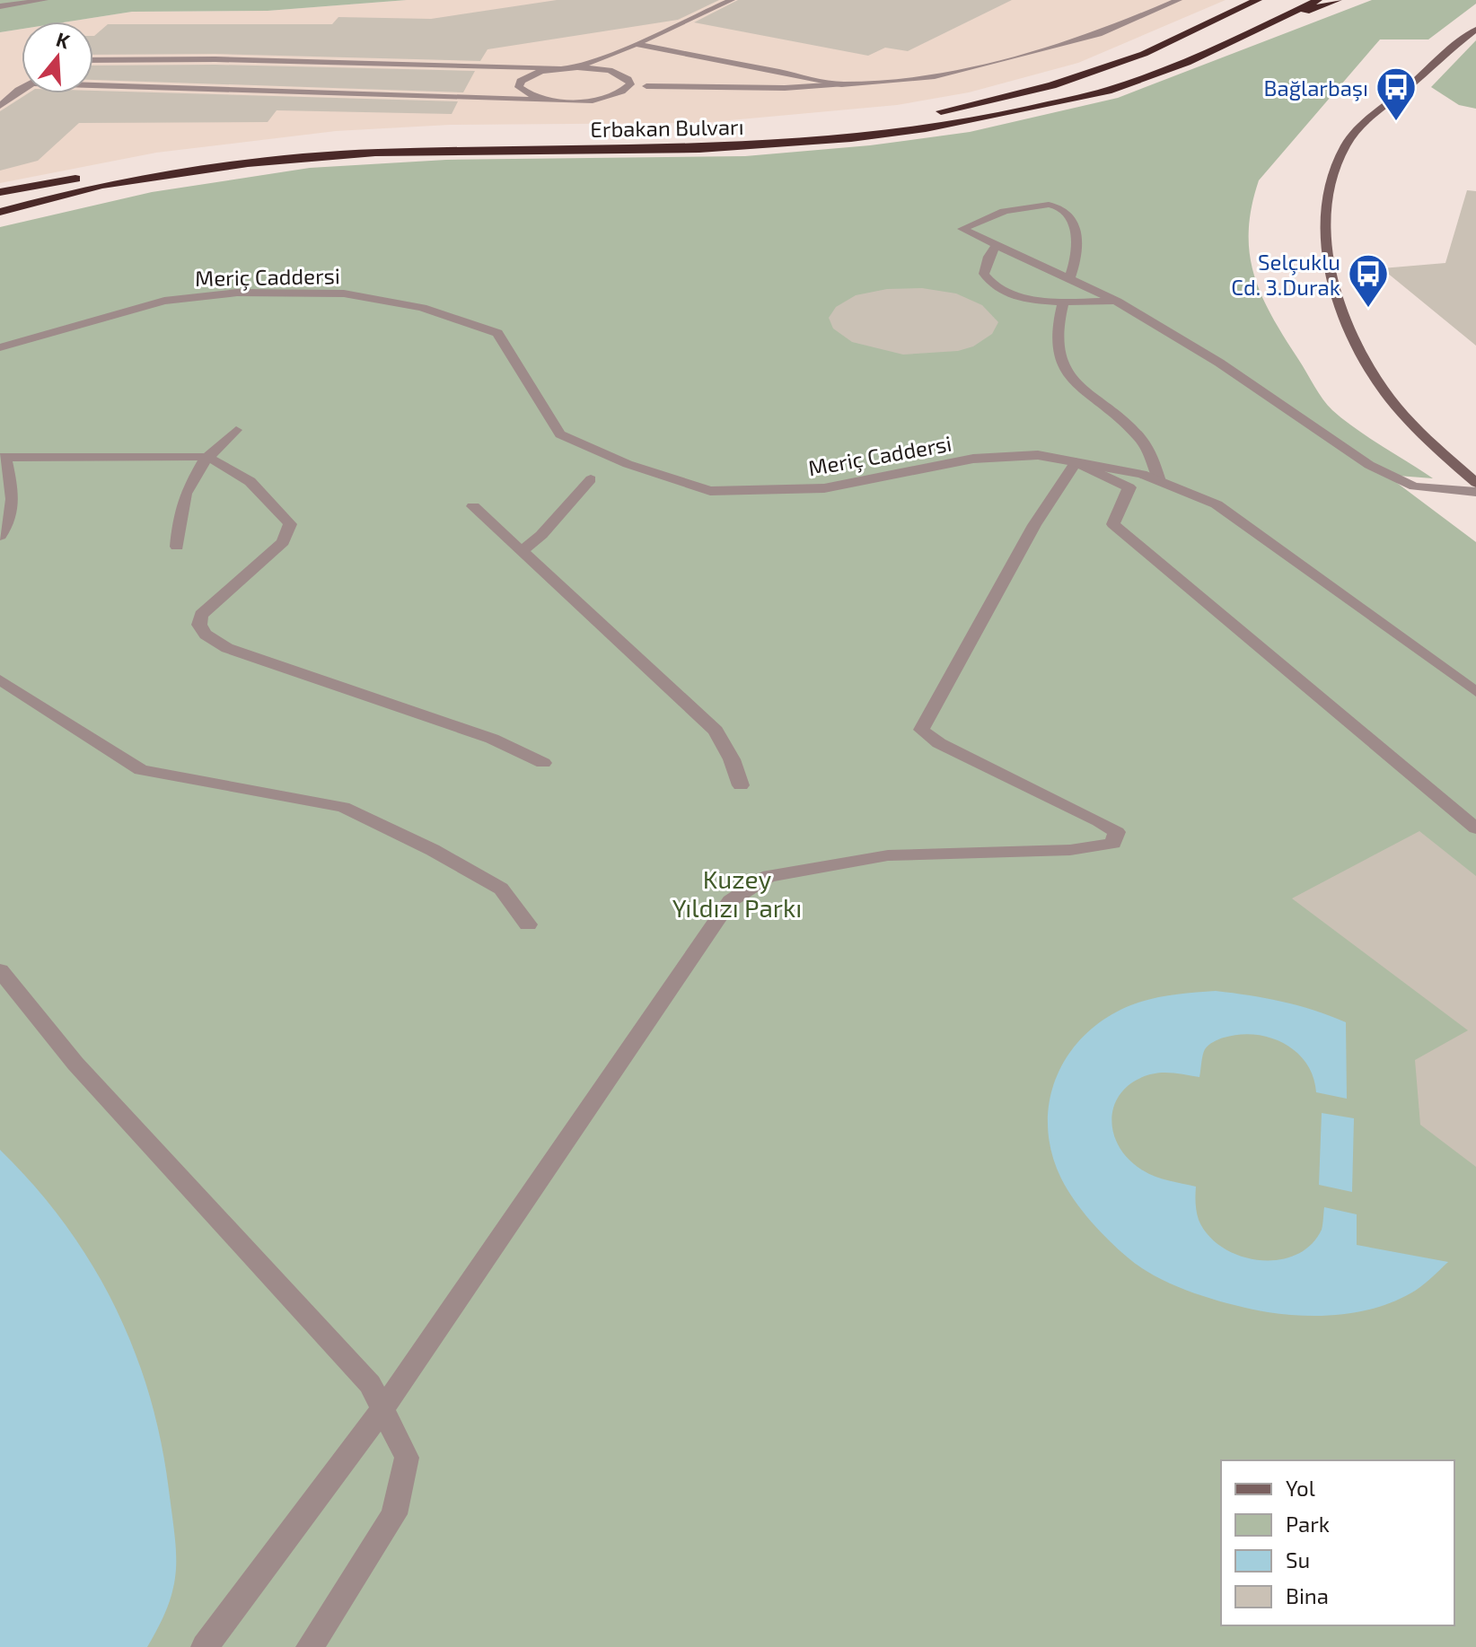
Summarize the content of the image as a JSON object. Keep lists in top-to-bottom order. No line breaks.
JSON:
{"streets":{"highway":["Erbakan Bulvarı"],"street":["Meriç Caddersi"]},"parks":["Kuzey Yıldızı Parkı"],"places":{"bus stop":["Bağlarbaşı","Selçuklu Cd. 3.Durak"]},"legend":["Yol","Park","Su","Bina"],"north":"top"}
